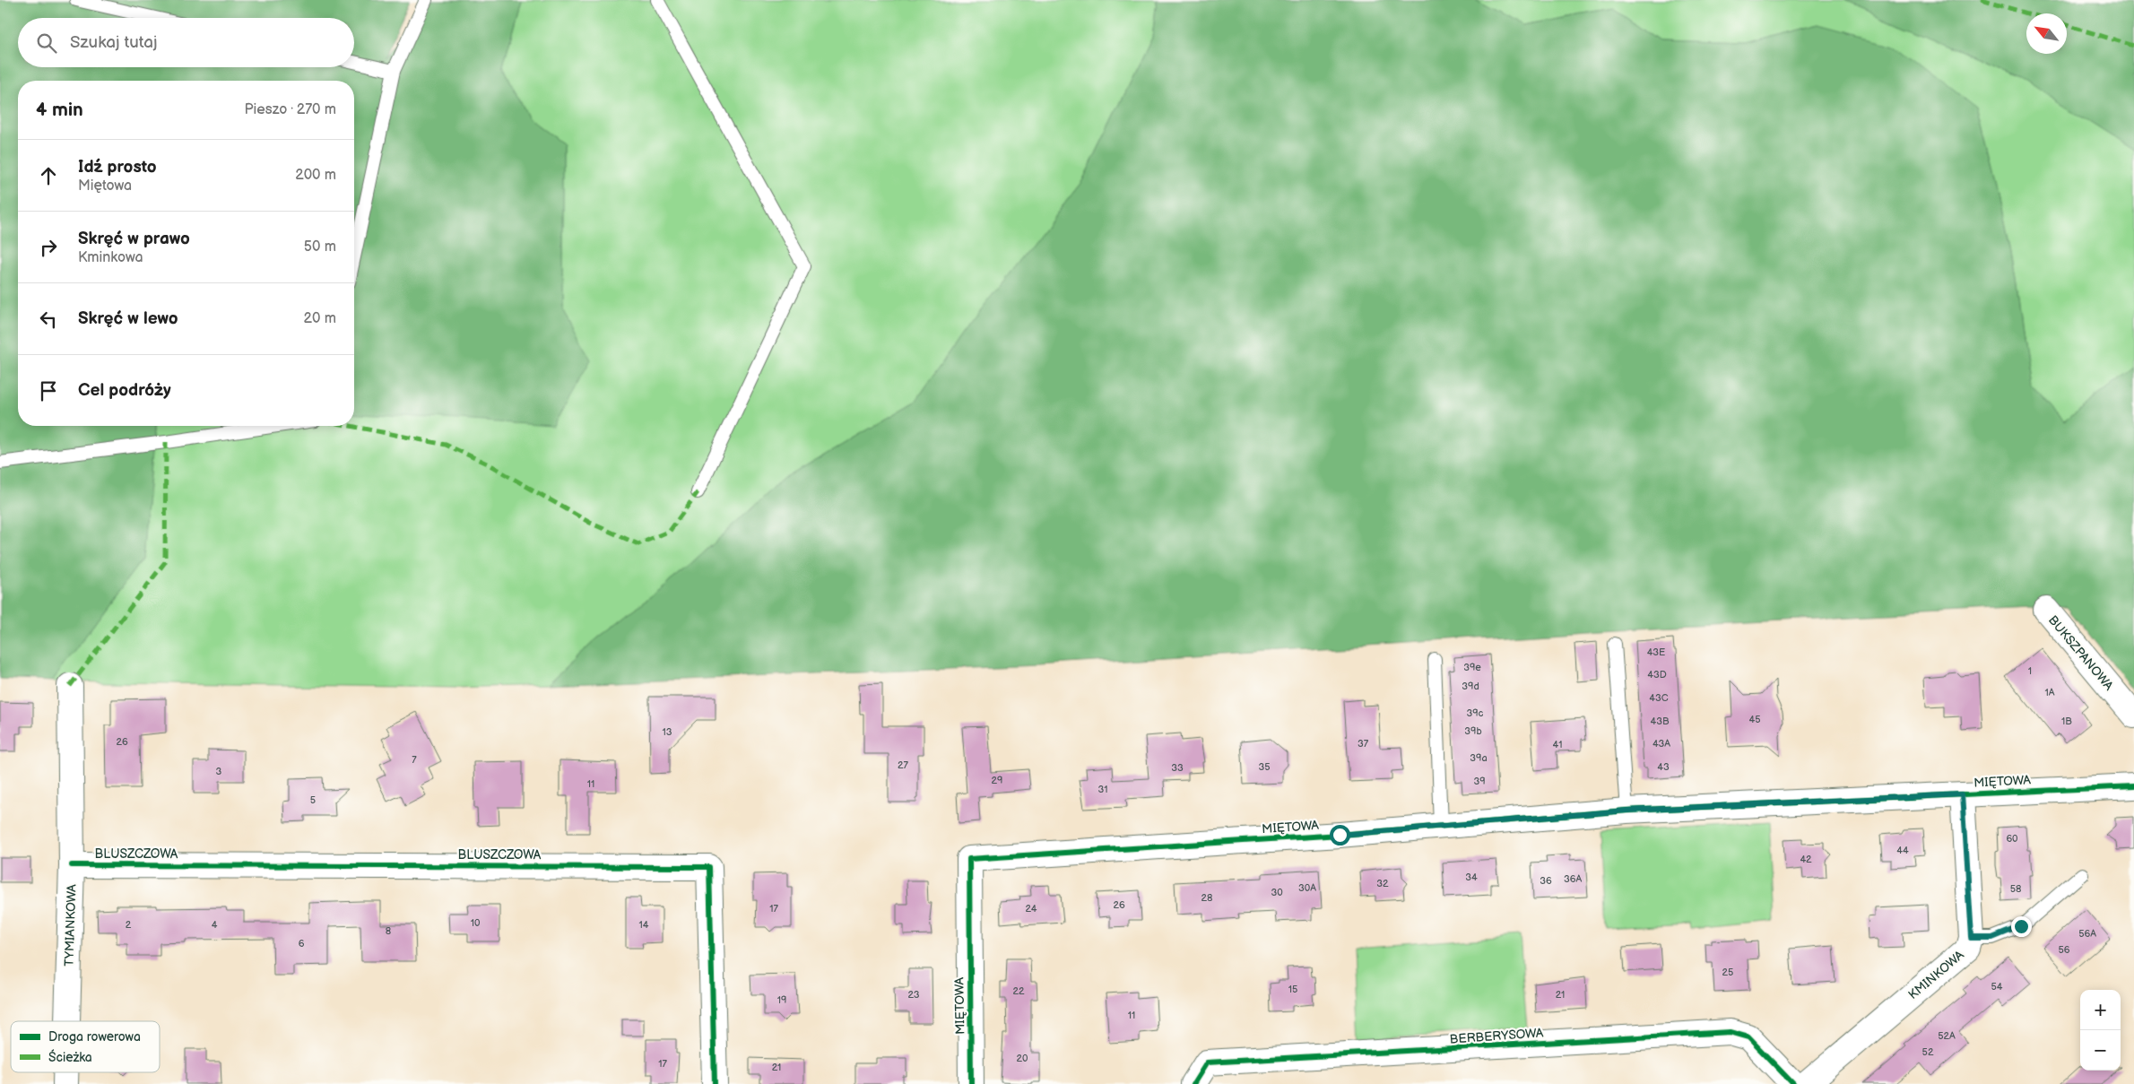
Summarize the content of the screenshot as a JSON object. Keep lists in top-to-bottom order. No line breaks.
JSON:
{"streets":{"street":["BUKSZPANOWA","MIĘTOWA","BLUSZCZOWA","TYMIANKOWA","KMINKOWA","BERBERYSOWA"]},"crossings":[["MIĘTOWA","KMINKOWA"],["BLUSZCZOWA","TYMIANKOWA"]],"house_numbers":["43E","39e","1","43D","39d","1A","43C","39c","45","43B","1B","39b","13","26","37","43A","41","39a","7","27","35","43","33","3","29","39","11","31","5","60","44","42","34","36A","36","32","30A","58","30","28","26","17","24","10","2","4","14","8","56A","6","56","25","54","15","22","23","21","19","11","52A","52","20","17","21"],"legend":["Droga rowerowa","Ścieżka"],"north":"top left","page":{"search":"Szukaj tutaj","heading":["4 min","Pieszo · 270 m"],"list":[["Idź prosto","Miętowa","200 m"],["Skręć w prawo","Kminkowa","50 m"],["Skręć w lewo","20 m"],"Cel podróży"],"map_buttons":["+","−"]}}
